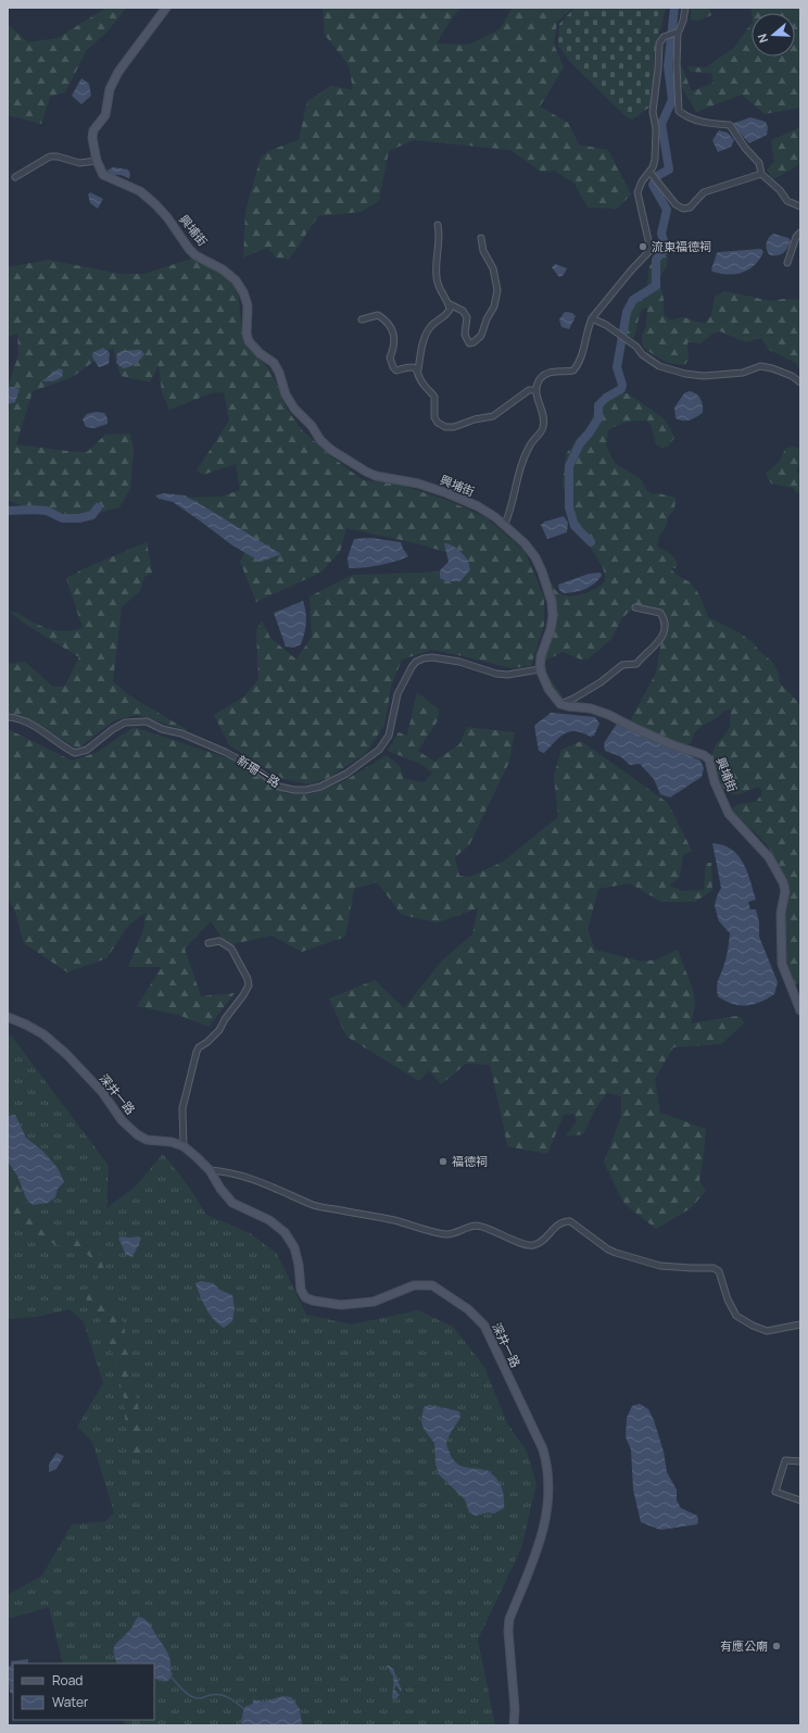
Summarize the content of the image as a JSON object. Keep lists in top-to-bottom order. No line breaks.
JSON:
{"streets":{"street":["興埔街","新珊一路","深井一路"]},"crossings":[["興埔街","新珊一路"]],"places":["流東福德祠","福德祠","有應公廟"],"legend":["Road","Water"],"north":"left"}
